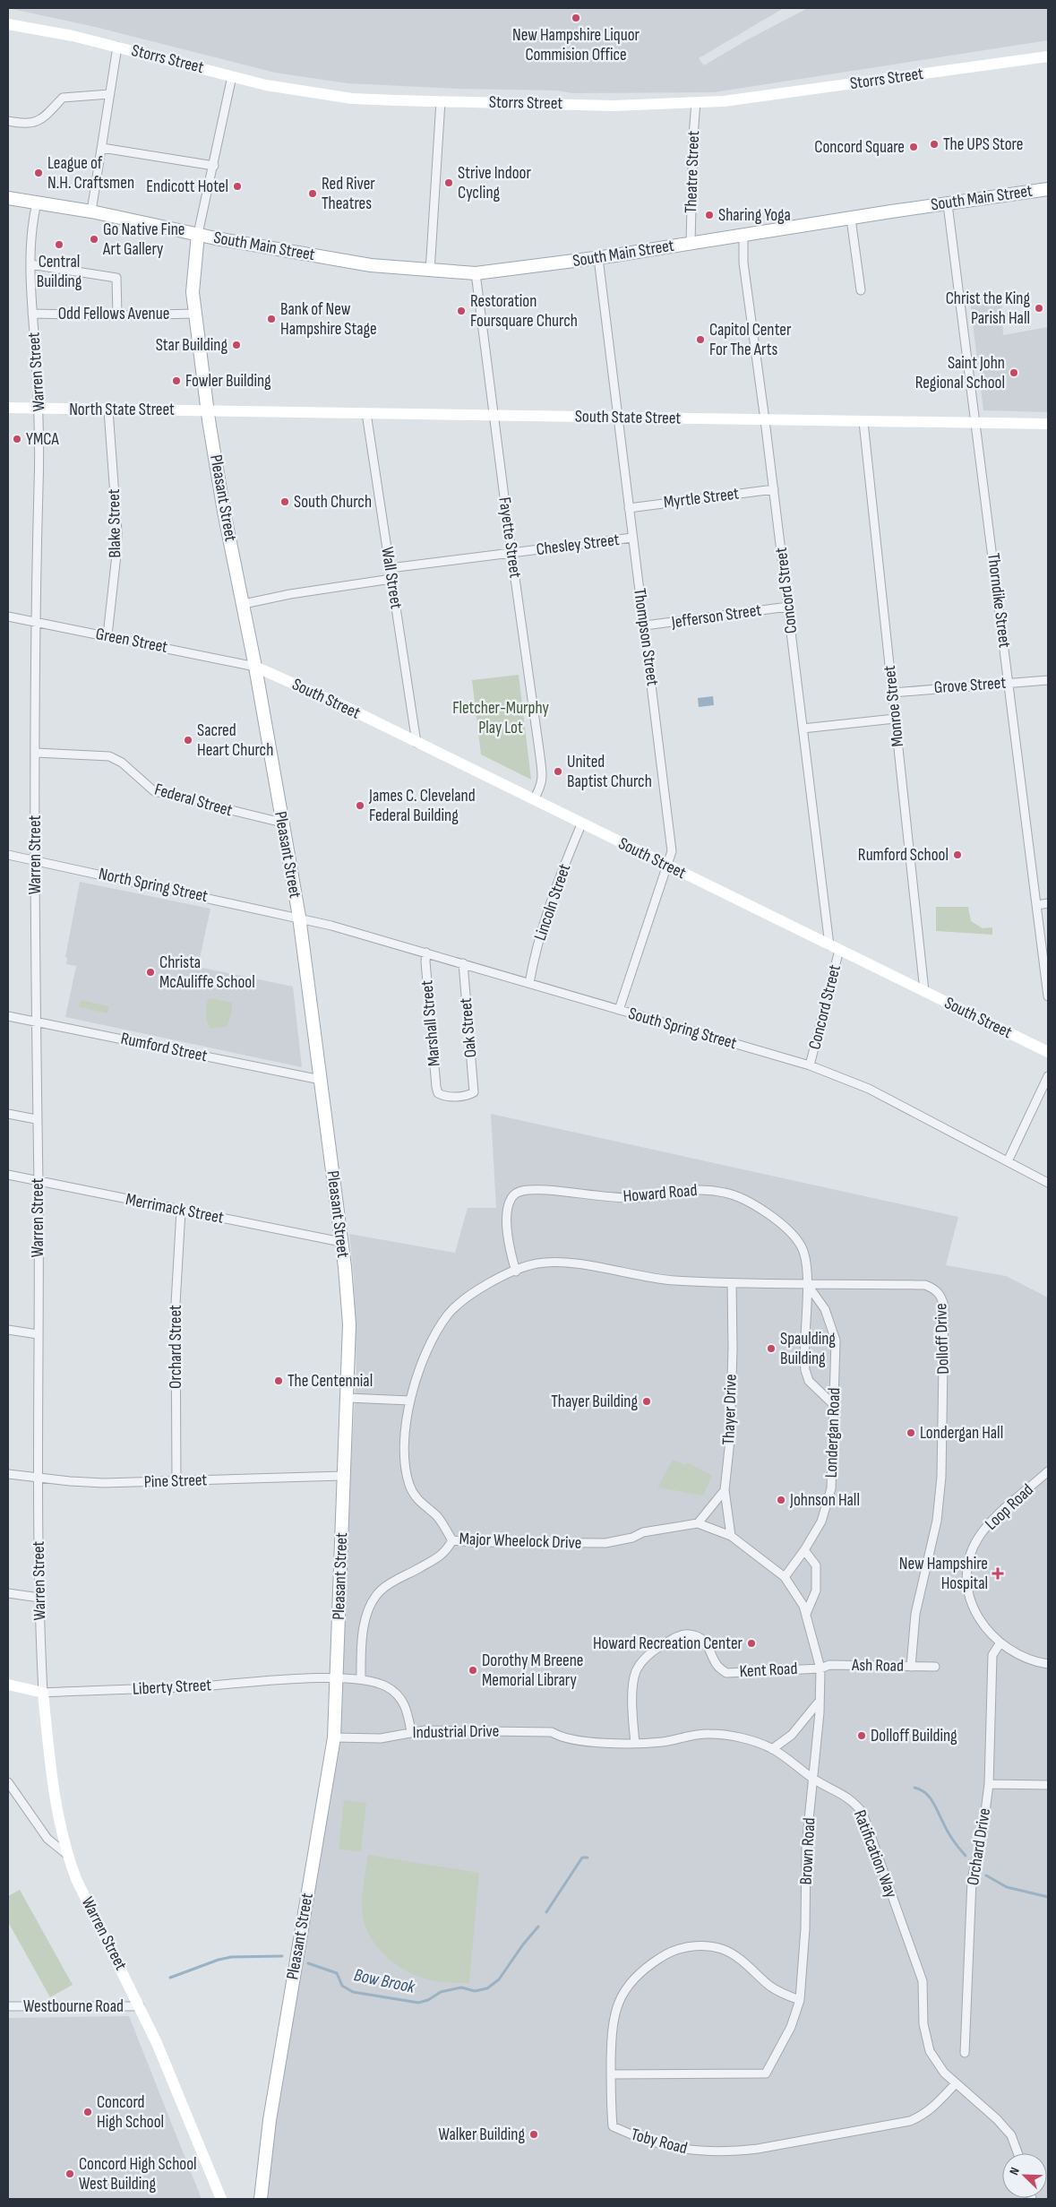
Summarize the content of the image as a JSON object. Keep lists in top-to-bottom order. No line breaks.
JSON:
{"streets":{"main road":["South Main Street","Pleasant Street"],"street":["Storrs Street","Theatre Street","Odd Fellows Avenue","Warren Street","North State Street","South State Street","Myrtle Street","Blake Street","Fayette Street","Chesley Street","Wall Street","Concord Street","Thorndike Street","Jefferson Street","Thompson Street","Green Street","Grove Street","South Street","Monroe Street","Federal Street","North Spring Street","Lincoln Street","Marshall Street","Oak Street","South Spring Street","Rumford Street","Howard Road","Merrimack Street","Dolloff Drive","Orchard Street","Thayer Drive","Londergan Road","Pine Street","Loop Road","Major Wheelock Drive","Ash Road","Kent Road","Liberty Street","Industrial Drive","Orchard Drive","Brown Road","Ratification Way","Westbourne Road","Toby Road"]},"crossings":[["Storrs Street","Theatre Street"],["Theatre Street","South Main Street"],["South Main Street","Warren Street"],["South Main Street","Pleasant Street"],["South Main Street","Fayette Street"],["South Main Street","Concord Street"],["South Main Street","Thorndike Street"],["South Main Street","Thompson Street"],["Odd Fellows Avenue","Warren Street"],["Odd Fellows Avenue","Pleasant Street"],["Warren Street","North State Street"],["Warren Street","Green Street"],["Warren Street","Federal Street"],["Warren Street","North Spring Street"],["Warren Street","Rumford Street"],["Warren Street","Merrimack Street"],["Warren Street","Pine Street"],["Warren Street","Liberty Street"],["Warren Street","Westbourne Road"],["North State Street","South State Street"],["North State Street","Pleasant Street"],["North State Street","Blake Street"],["South State Street","Pleasant Street"],["South State Street","Fayette Street"],["South State Street","Wall Street"],["South State Street","Concord Street"],["South State Street","Thorndike Street"],["South State Street","Thompson Street"],["South State Street","Monroe Street"],["Pleasant Street","Green Street"],["Pleasant Street","South Street"],["Pleasant Street","Federal Street"],["Pleasant Street","North Spring Street"],["Pleasant Street","South Spring Street"],["Pleasant Street","Rumford Street"],["Pleasant Street","Merrimack Street"],["Pleasant Street","Pine Street"],["Pleasant Street","Liberty Street"],["Pleasant Street","Industrial Drive"],["Myrtle Street","Concord Street"],["Myrtle Street","Thompson Street"],["Blake Street","Green Street"],["Fayette Street","Chesley Street"],["Fayette Street","South Street"],["Chesley Street","Wall Street"],["Chesley Street","Thompson Street"],["Wall Street","South Street"],["Concord Street","Jefferson Street"],["Concord Street","South Street"],["Concord Street","South Spring Street"],["Thorndike Street","Grove Street"],["Jefferson Street","Thompson Street"],["Thompson Street","South Street"],["Thompson Street","South Spring Street"],["Green Street","South Street"],["Grove Street","Monroe Street"],["South Street","Monroe Street"],["South Street","Lincoln Street"],["North Spring Street","South Spring Street"],["Lincoln Street","South Spring Street"],["Marshall Street","Oak Street"],["Marshall Street","South Spring Street"],["Oak Street","South Spring Street"],["Howard Road","Dolloff Drive"],["Howard Road","Londergan Road"],["Howard Road","Major Wheelock Drive"],["Merrimack Street","Orchard Street"],["Dolloff Drive","Thayer Drive"],["Dolloff Drive","Londergan Road"],["Dolloff Drive","Major Wheelock Drive"],["Dolloff Drive","Ash Road"],["Orchard Street","Pine Street"],["Thayer Drive","Brown Road"],["Londergan Road","Brown Road"],["Loop Road","Orchard Drive"],["Major Wheelock Drive","Brown Road"],["Ash Road","Kent Road"],["Ash Road","Brown Road"],["Kent Road","Brown Road"],["Kent Road","Ratification Way"],["Liberty Street","Industrial Drive"],["Industrial Drive","Ratification Way"],["Brown Road","Ratification Way"],["Brown Road","Toby Road"],["Ratification Way","Toby Road"]],"water":["Bow Brook"],"parks":["Fletcher-Murphy Play Lot"],"places":{"other":["New Hampshire Liquor Commision Office","The UPS Store","Concord Square","League of N.H. Craftsmen","Strive Indoor Cycling","Endicott Hotel","Red River Theatres","Sharing Yoga","Go Native Fine Art Gallery","Central Building","Christ the King Parish Hall","Restoration Foursquare Church","Bank of New Hampshire Stage","Capitol Center For The Arts","Star Building","Saint John Regional School","Fowler Building","YMCA","South Church","Sacred Heart Church","United Baptist Church","James C. Cleveland Federal Building","Rumford School","Christa McAuliffe School","Spaulding Building","The Centennial","Thayer Building","Londergan Hall","Johnson Hall","Howard Recreation Center","Dorothy M Breene Memorial Library","Dolloff Building","Concord High School","Walker Building","Concord High School West Building"],"health":["New Hampshire Hospital"]},"north":"top left"}
